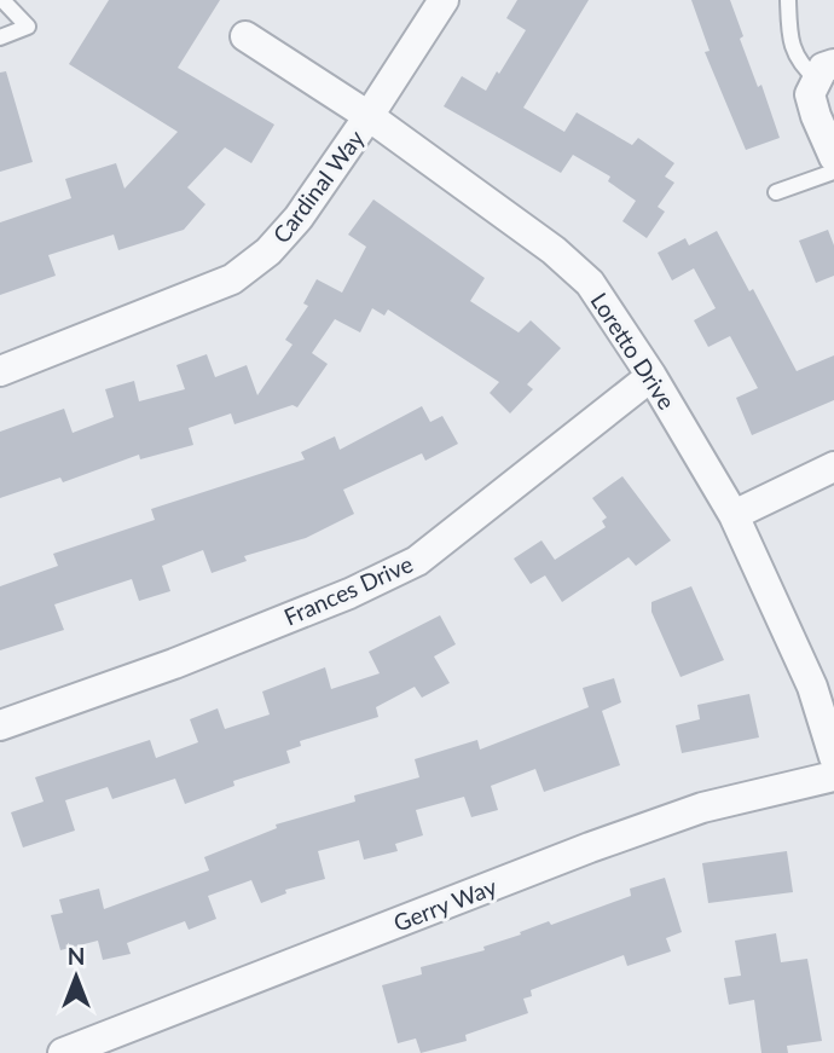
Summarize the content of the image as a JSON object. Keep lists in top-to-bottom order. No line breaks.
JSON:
{"streets":{"street":["Cardinal Way","Loretto Drive","Frances Drive","Gerry Way"]},"crossings":[["Cardinal Way","Loretto Drive"],["Loretto Drive","Frances Drive"]],"north":"top"}
